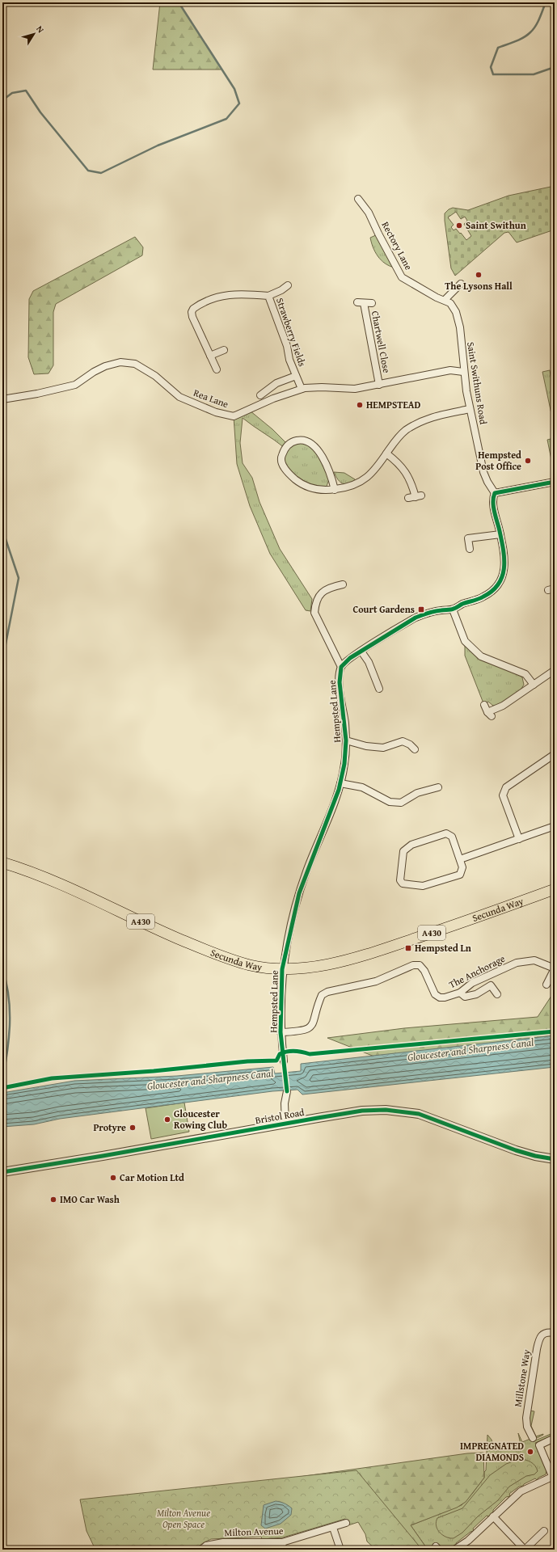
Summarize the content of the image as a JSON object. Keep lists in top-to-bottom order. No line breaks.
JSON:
{"streets":{"main road":["Secunda Way","A430"],"street":["Rectory Lane","Strawberry Fields","Chartwell Close","Saint Swithuns Road","Rea Lane","Hempsted Lane","The Anchorage","Bristol Road","Millstone Way","Milton Avenue"]},"crossings":[["Rectory Lane","Saint Swithuns Road"],["Strawberry Fields","Rea Lane"],["Chartwell Close","Rea Lane"],["Saint Swithuns Road","Rea Lane"],["Saint Swithuns Road","Hempsted Lane"],["Hempsted Lane","Secunda Way"],["Hempsted Lane","The Anchorage"]],"water":["Gloucester and Sharpness Canal"],"parks":["Milton Avenue Open Space"],"places":{"other":["Saint Swithun","The Lysons Hall","HEMPSTEAD","Hempsted Post Office","Gloucester Rowing Club","Protyre","Car Motion Ltd","IMO Car Wash","IMPREGNATED DIAMONDS"],"transit":["Court Gardens","Hempsted Ln"]},"north":"top right"}
